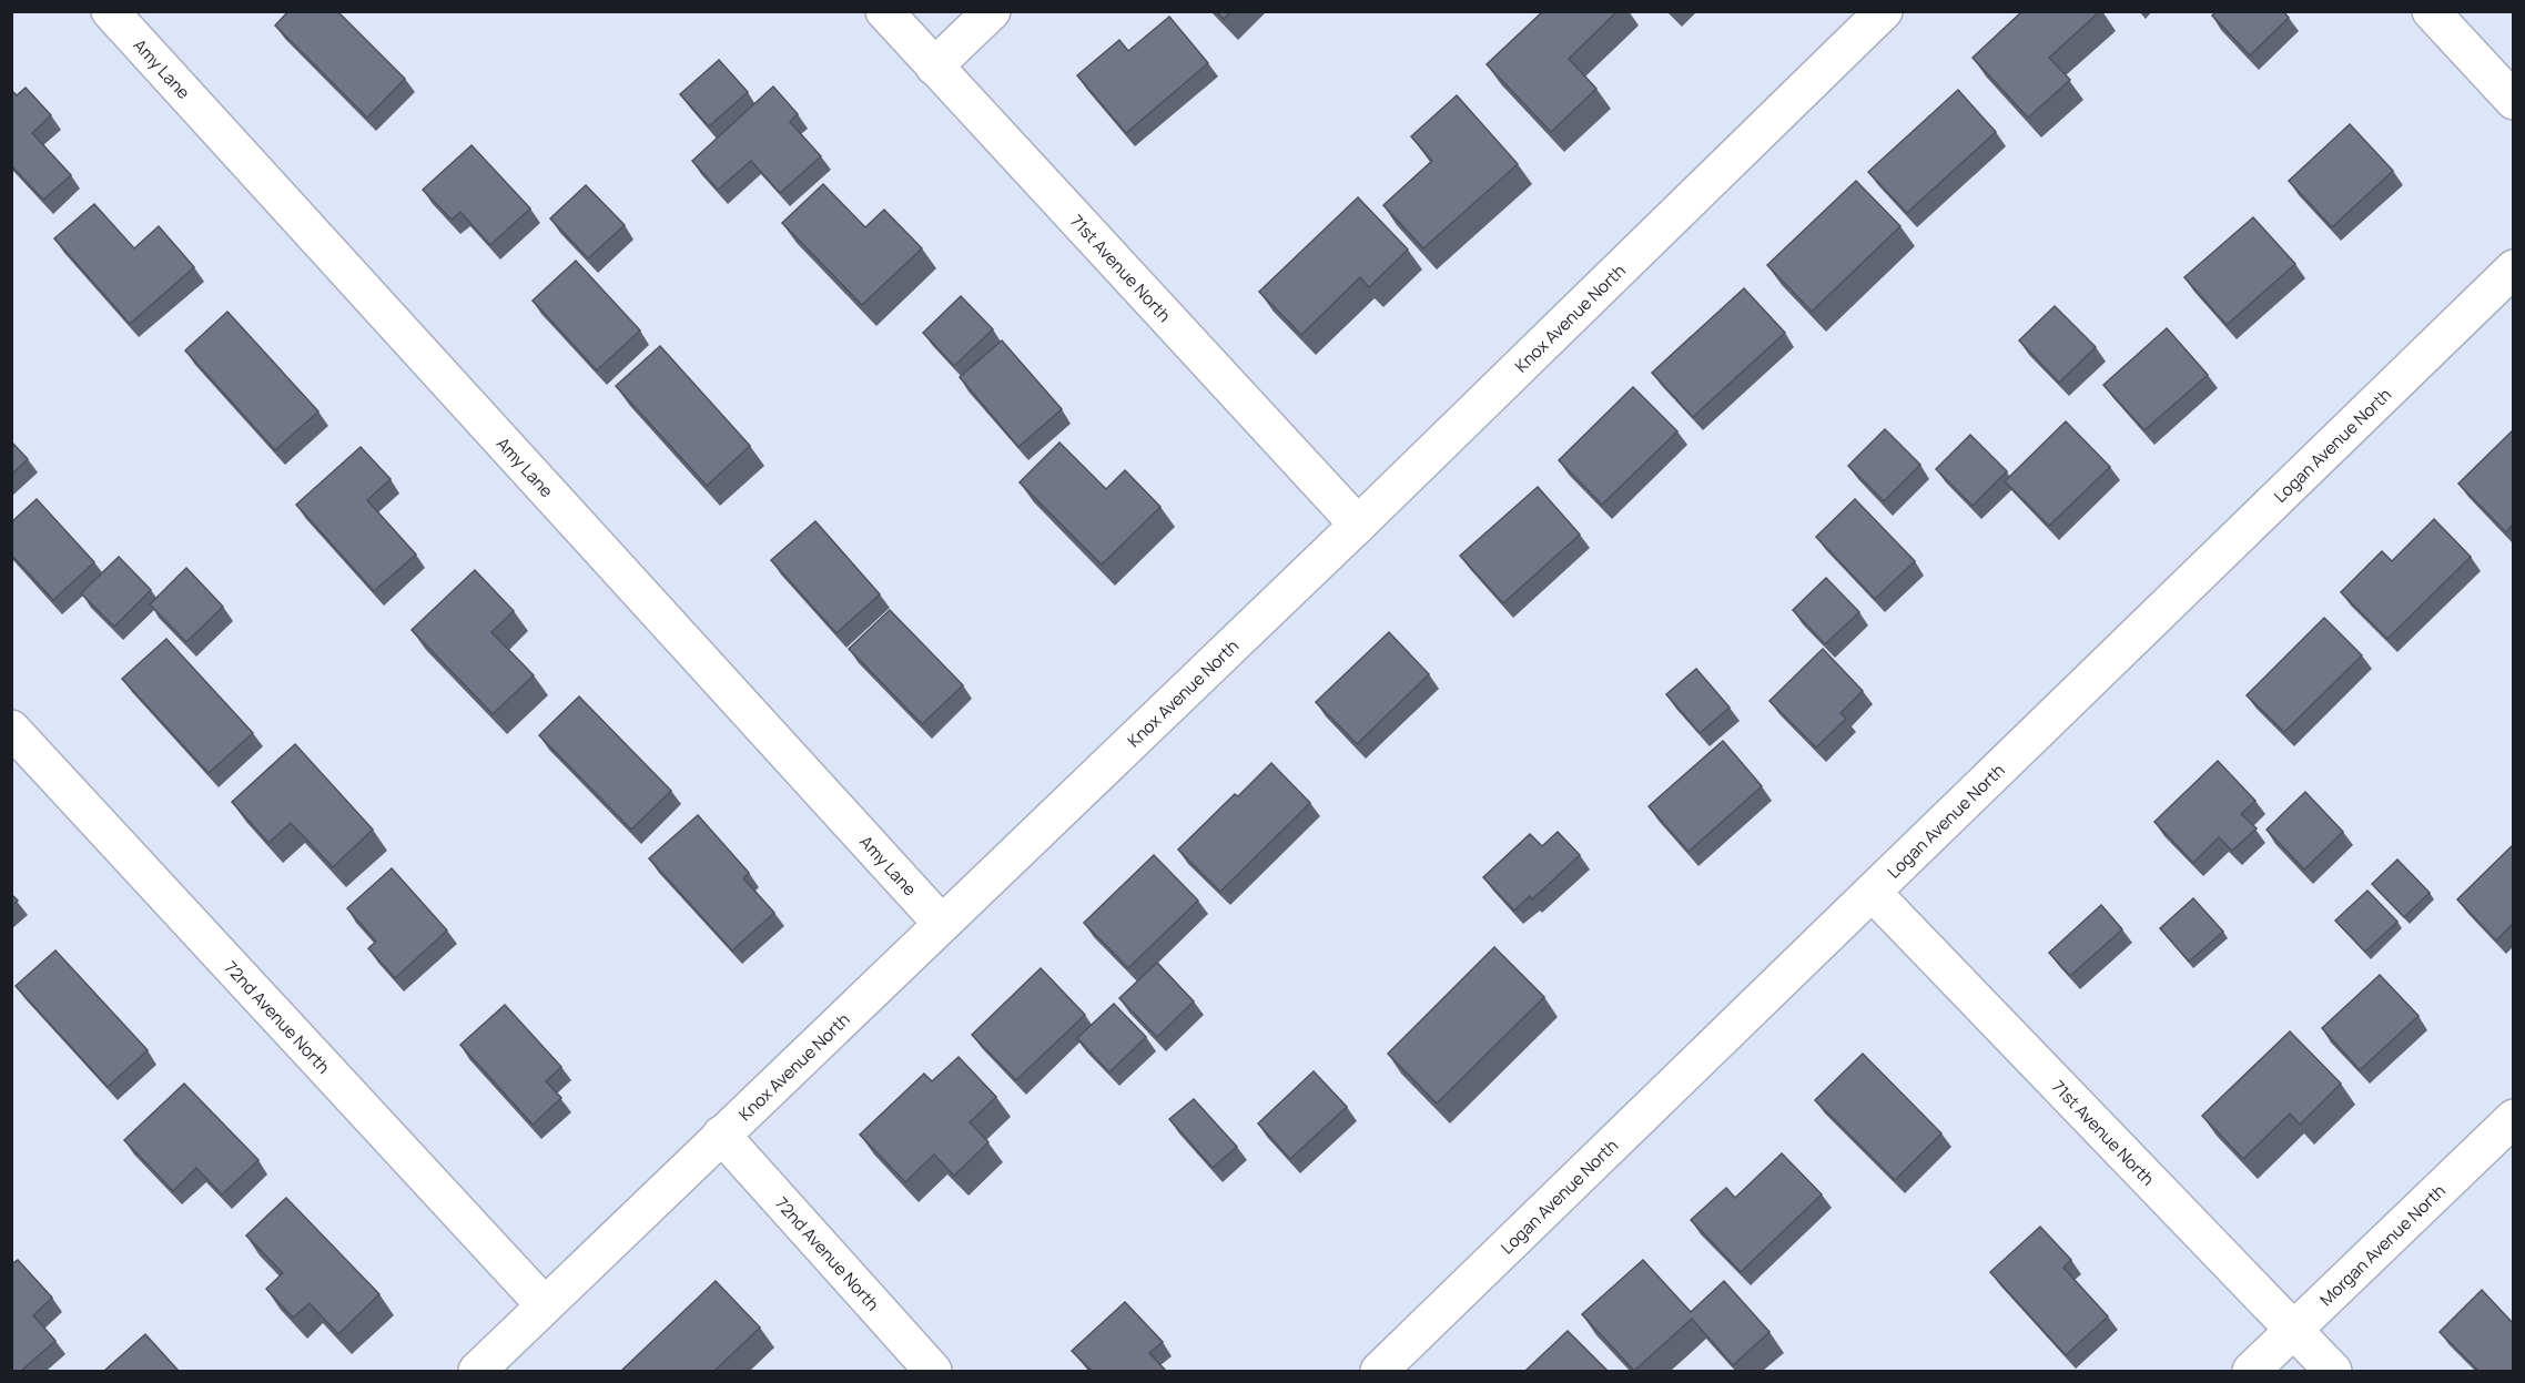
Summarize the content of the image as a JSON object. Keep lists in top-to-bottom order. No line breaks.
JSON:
{"streets":{"street":["Amy Lane","71st Avenue North","Knox Avenue North","Logan Avenue North","72nd Avenue North","Morgan Avenue North"]},"crossings":[["Amy Lane","Knox Avenue North"],["71st Avenue North","Knox Avenue North"],["71st Avenue North","Logan Avenue North"],["71st Avenue North","Morgan Avenue North"],["Knox Avenue North","72nd Avenue North"]]}
